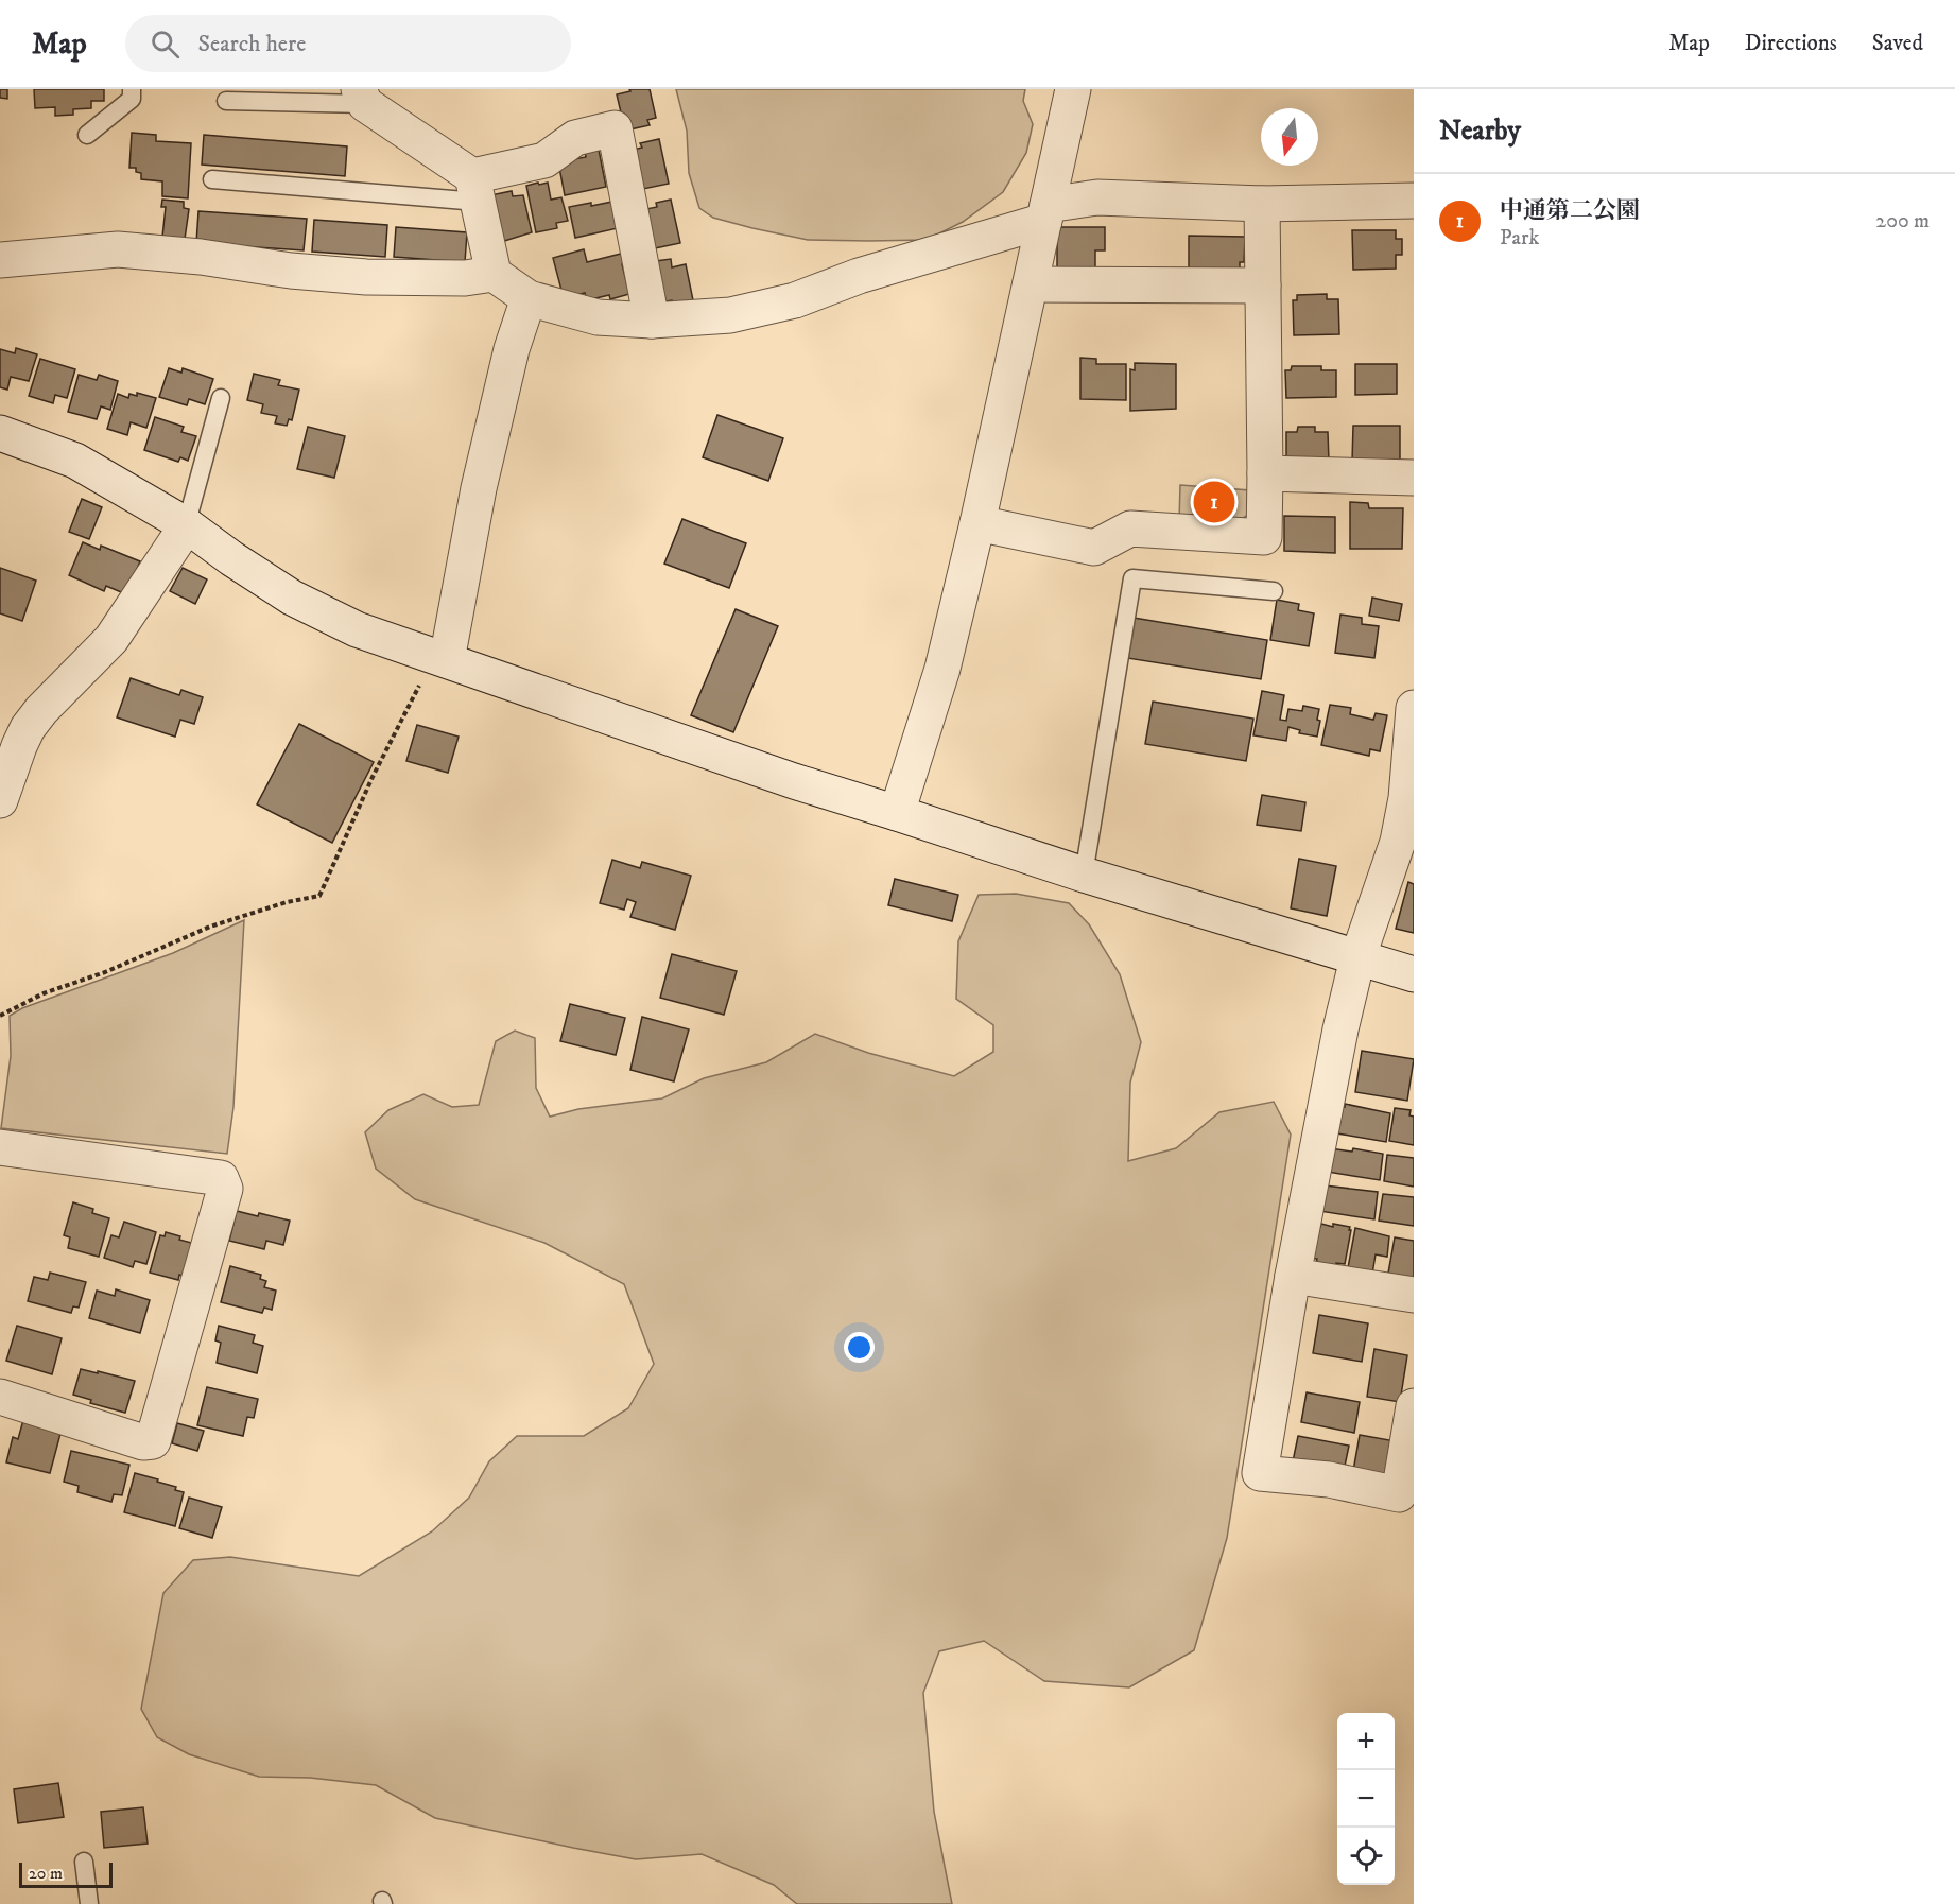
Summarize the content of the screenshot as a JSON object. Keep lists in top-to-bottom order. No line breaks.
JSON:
{"scale_bar":"20 m","north":"bottom","page":{"header":"Map","search":"Search here","nav":["Map","Directions","Saved"],"heading":"Nearby","list":[{"mark":"1","name":"中通第二公園","note":"Park","value":"200 m"}],"pins":"1","map_buttons":["+","−"],"scale":"20 m"}}
